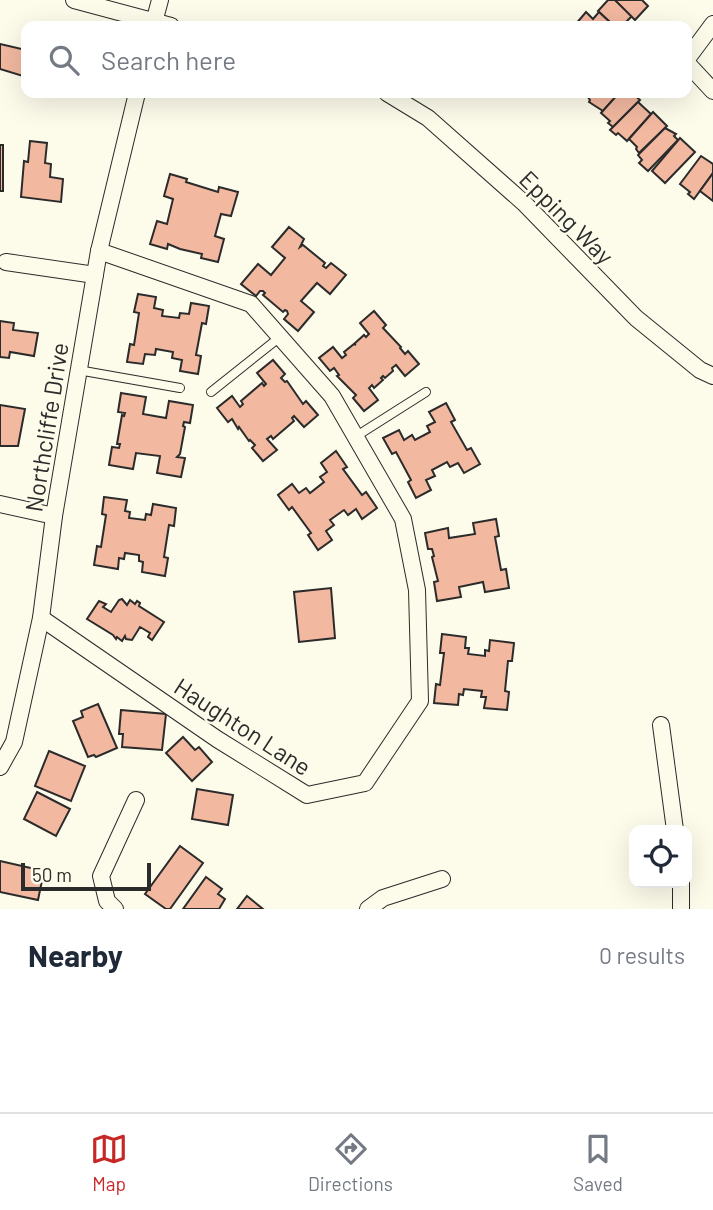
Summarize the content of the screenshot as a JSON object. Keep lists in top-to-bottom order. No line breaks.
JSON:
{"streets":{"street":["Epping Way","Northcliffe Drive","Haughton Lane"]},"crossings":[["Northcliffe Drive","Haughton Lane"]],"scale_bar":"50 m","page":{"search":"Search here","scale":"50 m","heading":["Nearby","0 results"],"nav":["Map","Directions","Saved"]}}
